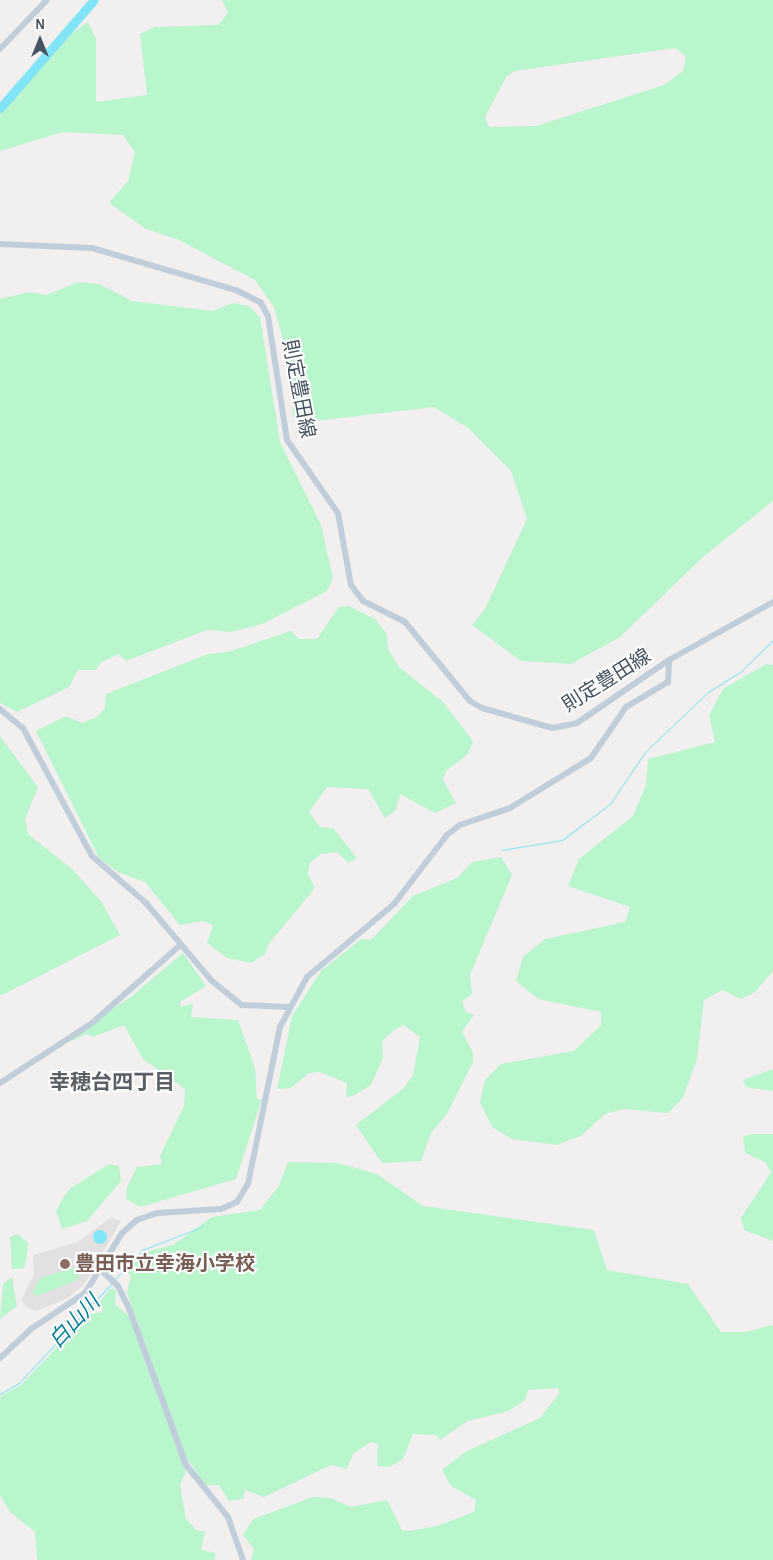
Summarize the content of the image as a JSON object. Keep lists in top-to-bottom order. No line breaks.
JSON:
{"streets":{"main road":["則定豊田線"]},"districts":["幸穂台四丁目"],"water":["白山川"],"places":["豊田市立幸海小学校"],"north":"top"}
